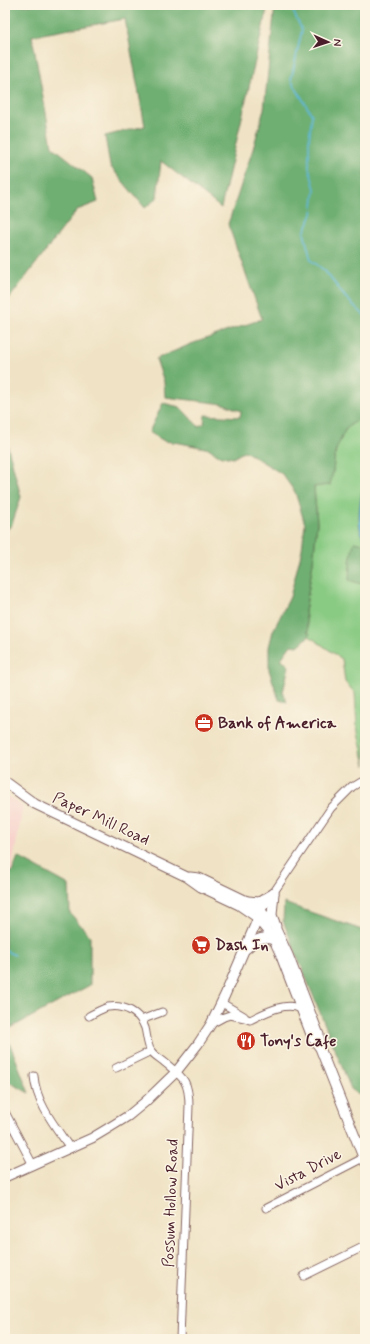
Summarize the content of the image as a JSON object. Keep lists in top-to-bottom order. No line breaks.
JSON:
{"streets":{"main road":["Paper Mill Road"],"street":["Vista Drive","Possum Hollow Road"]},"crossings":[["Paper Mill Road","Vista Drive"]],"places":{"office":["Bank of America"],"supermarket":["Dash In"],"restaurant":["Tony's Cafe"]},"north":"right"}
